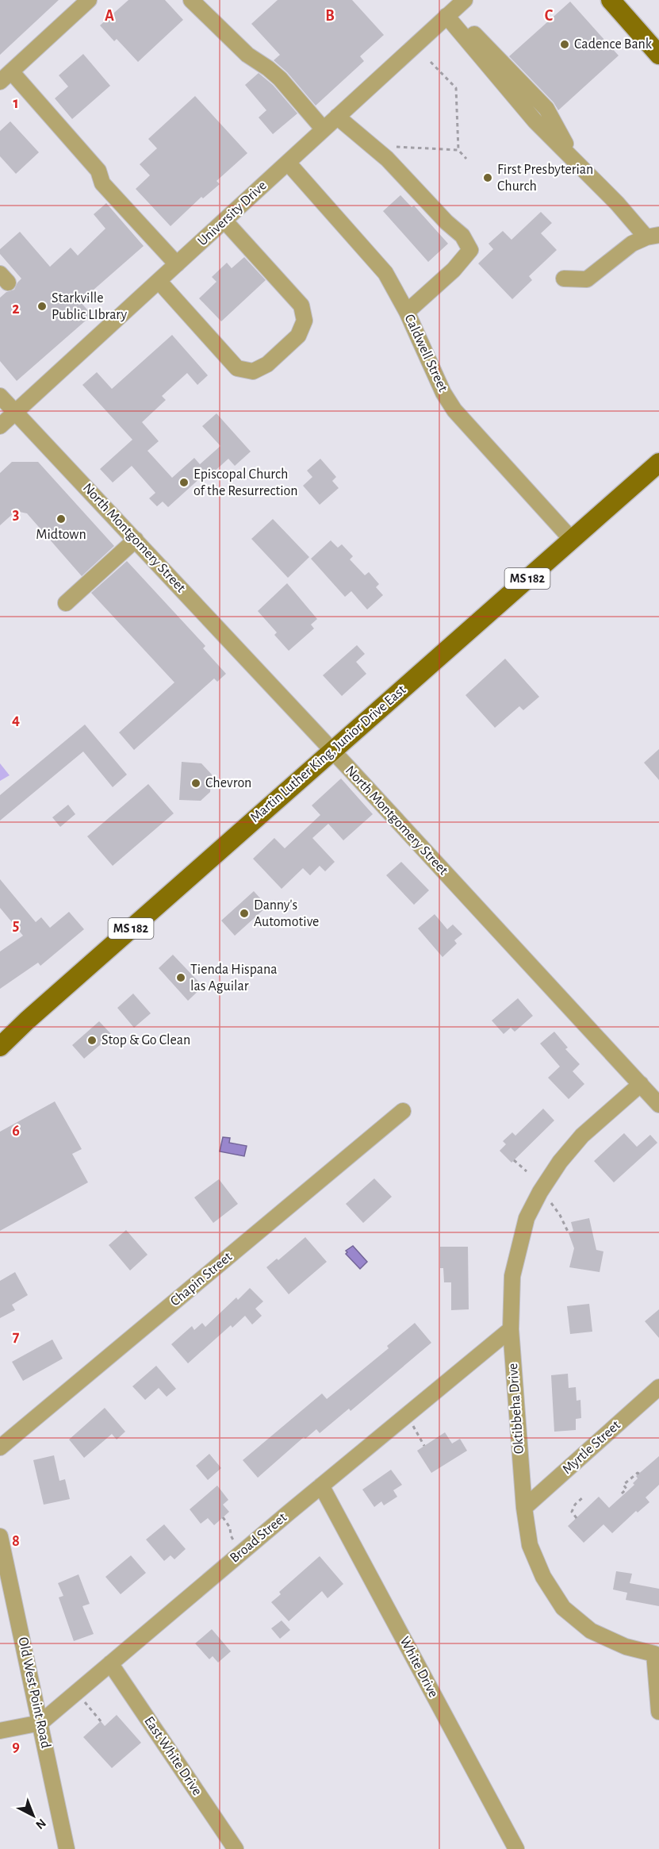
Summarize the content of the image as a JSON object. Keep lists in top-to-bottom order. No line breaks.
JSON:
{"streets":{"main road":["MS 182","Martin Luther King, Junior Drive East"],"street":["University Drive","Caldwell Street","North Montgomery Street","Chapin Street","Oktibbeha Drive","Myrtle Street","Broad Street","White Drive","Old West Point Road","East White Drive"]},"crossings":[["University Drive","Caldwell Street"],["University Drive","North Montgomery Street"],["Caldwell Street","Martin Luther King, Junior Drive East"],["North Montgomery Street","Martin Luther King, Junior Drive East"],["North Montgomery Street","Oktibbeha Drive"],["Oktibbeha Drive","Myrtle Street"],["Oktibbeha Drive","Broad Street"],["Broad Street","White Drive"],["Broad Street","Old West Point Road"],["Broad Street","East White Drive"]],"places":["Cadence Bank","First Presbyterian Church","Starkville Public LIbrary","Episcopal Church of the Resurrection","Midtown","Chevron","Danny's Automotive","Tienda Hispana las Aguilar","Stop & Go Clean"],"north":"bottom right","grid":{"columns":["A","B","C"],"rows":["1","2","3","4","5","6","7","8","9"]}}
